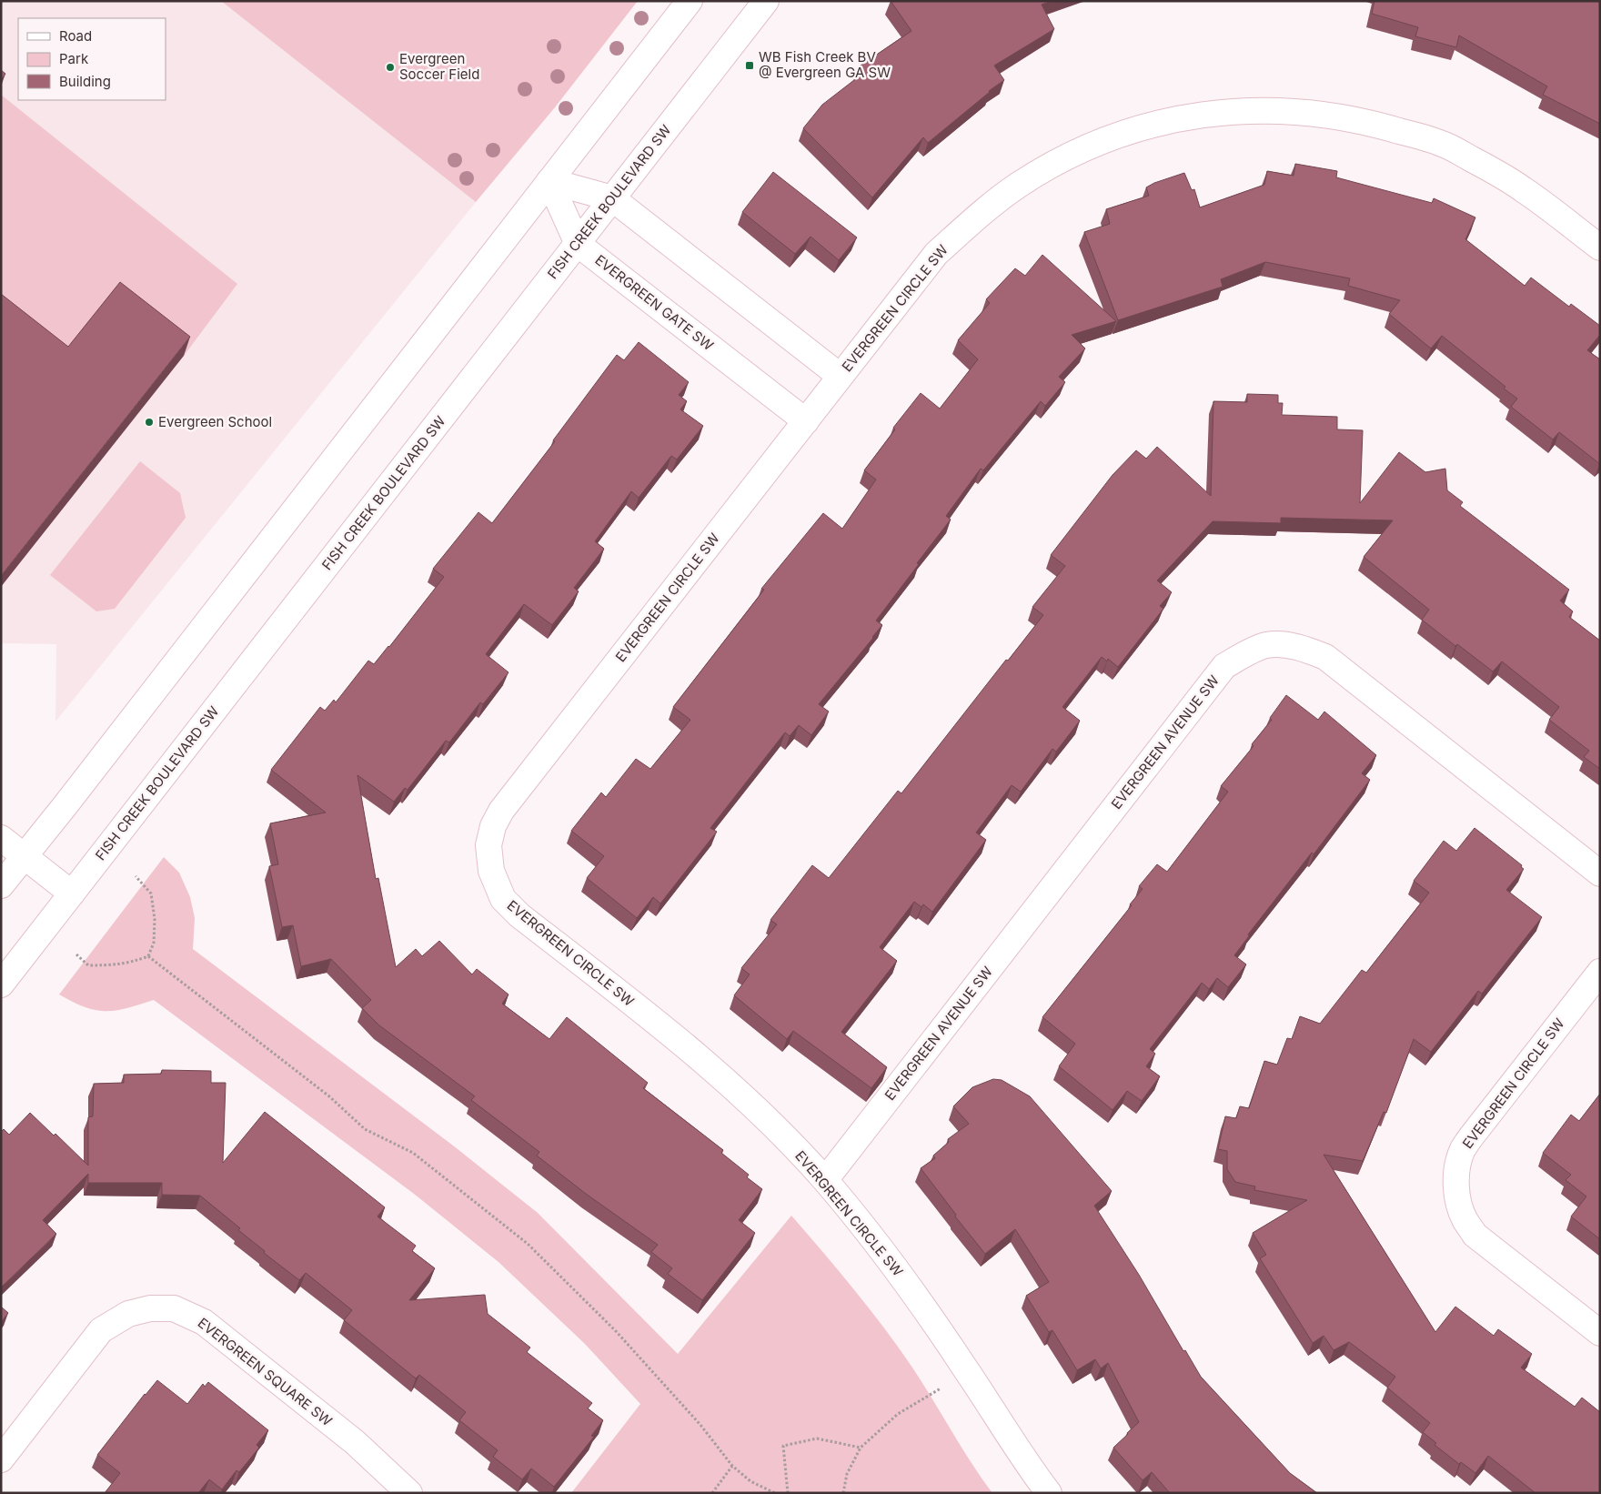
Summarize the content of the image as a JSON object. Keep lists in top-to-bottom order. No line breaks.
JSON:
{"streets":{"street":["FISH CREEK BOULEVARD SW","EVERGREEN GATE SW","EVERGREEN CIRCLE SW","EVERGREEN AVENUE SW","EVERGREEN SQUARE SW"]},"crossings":[["FISH CREEK BOULEVARD SW","EVERGREEN GATE SW"],["EVERGREEN GATE SW","EVERGREEN CIRCLE SW"],["EVERGREEN CIRCLE SW","EVERGREEN AVENUE SW"]],"places":{"transit":["WB Fish Creek BV @ Evergreen GA SW"],"other":["Evergreen Soccer Field","Evergreen School"]},"legend":["Road","Park","Building"]}
